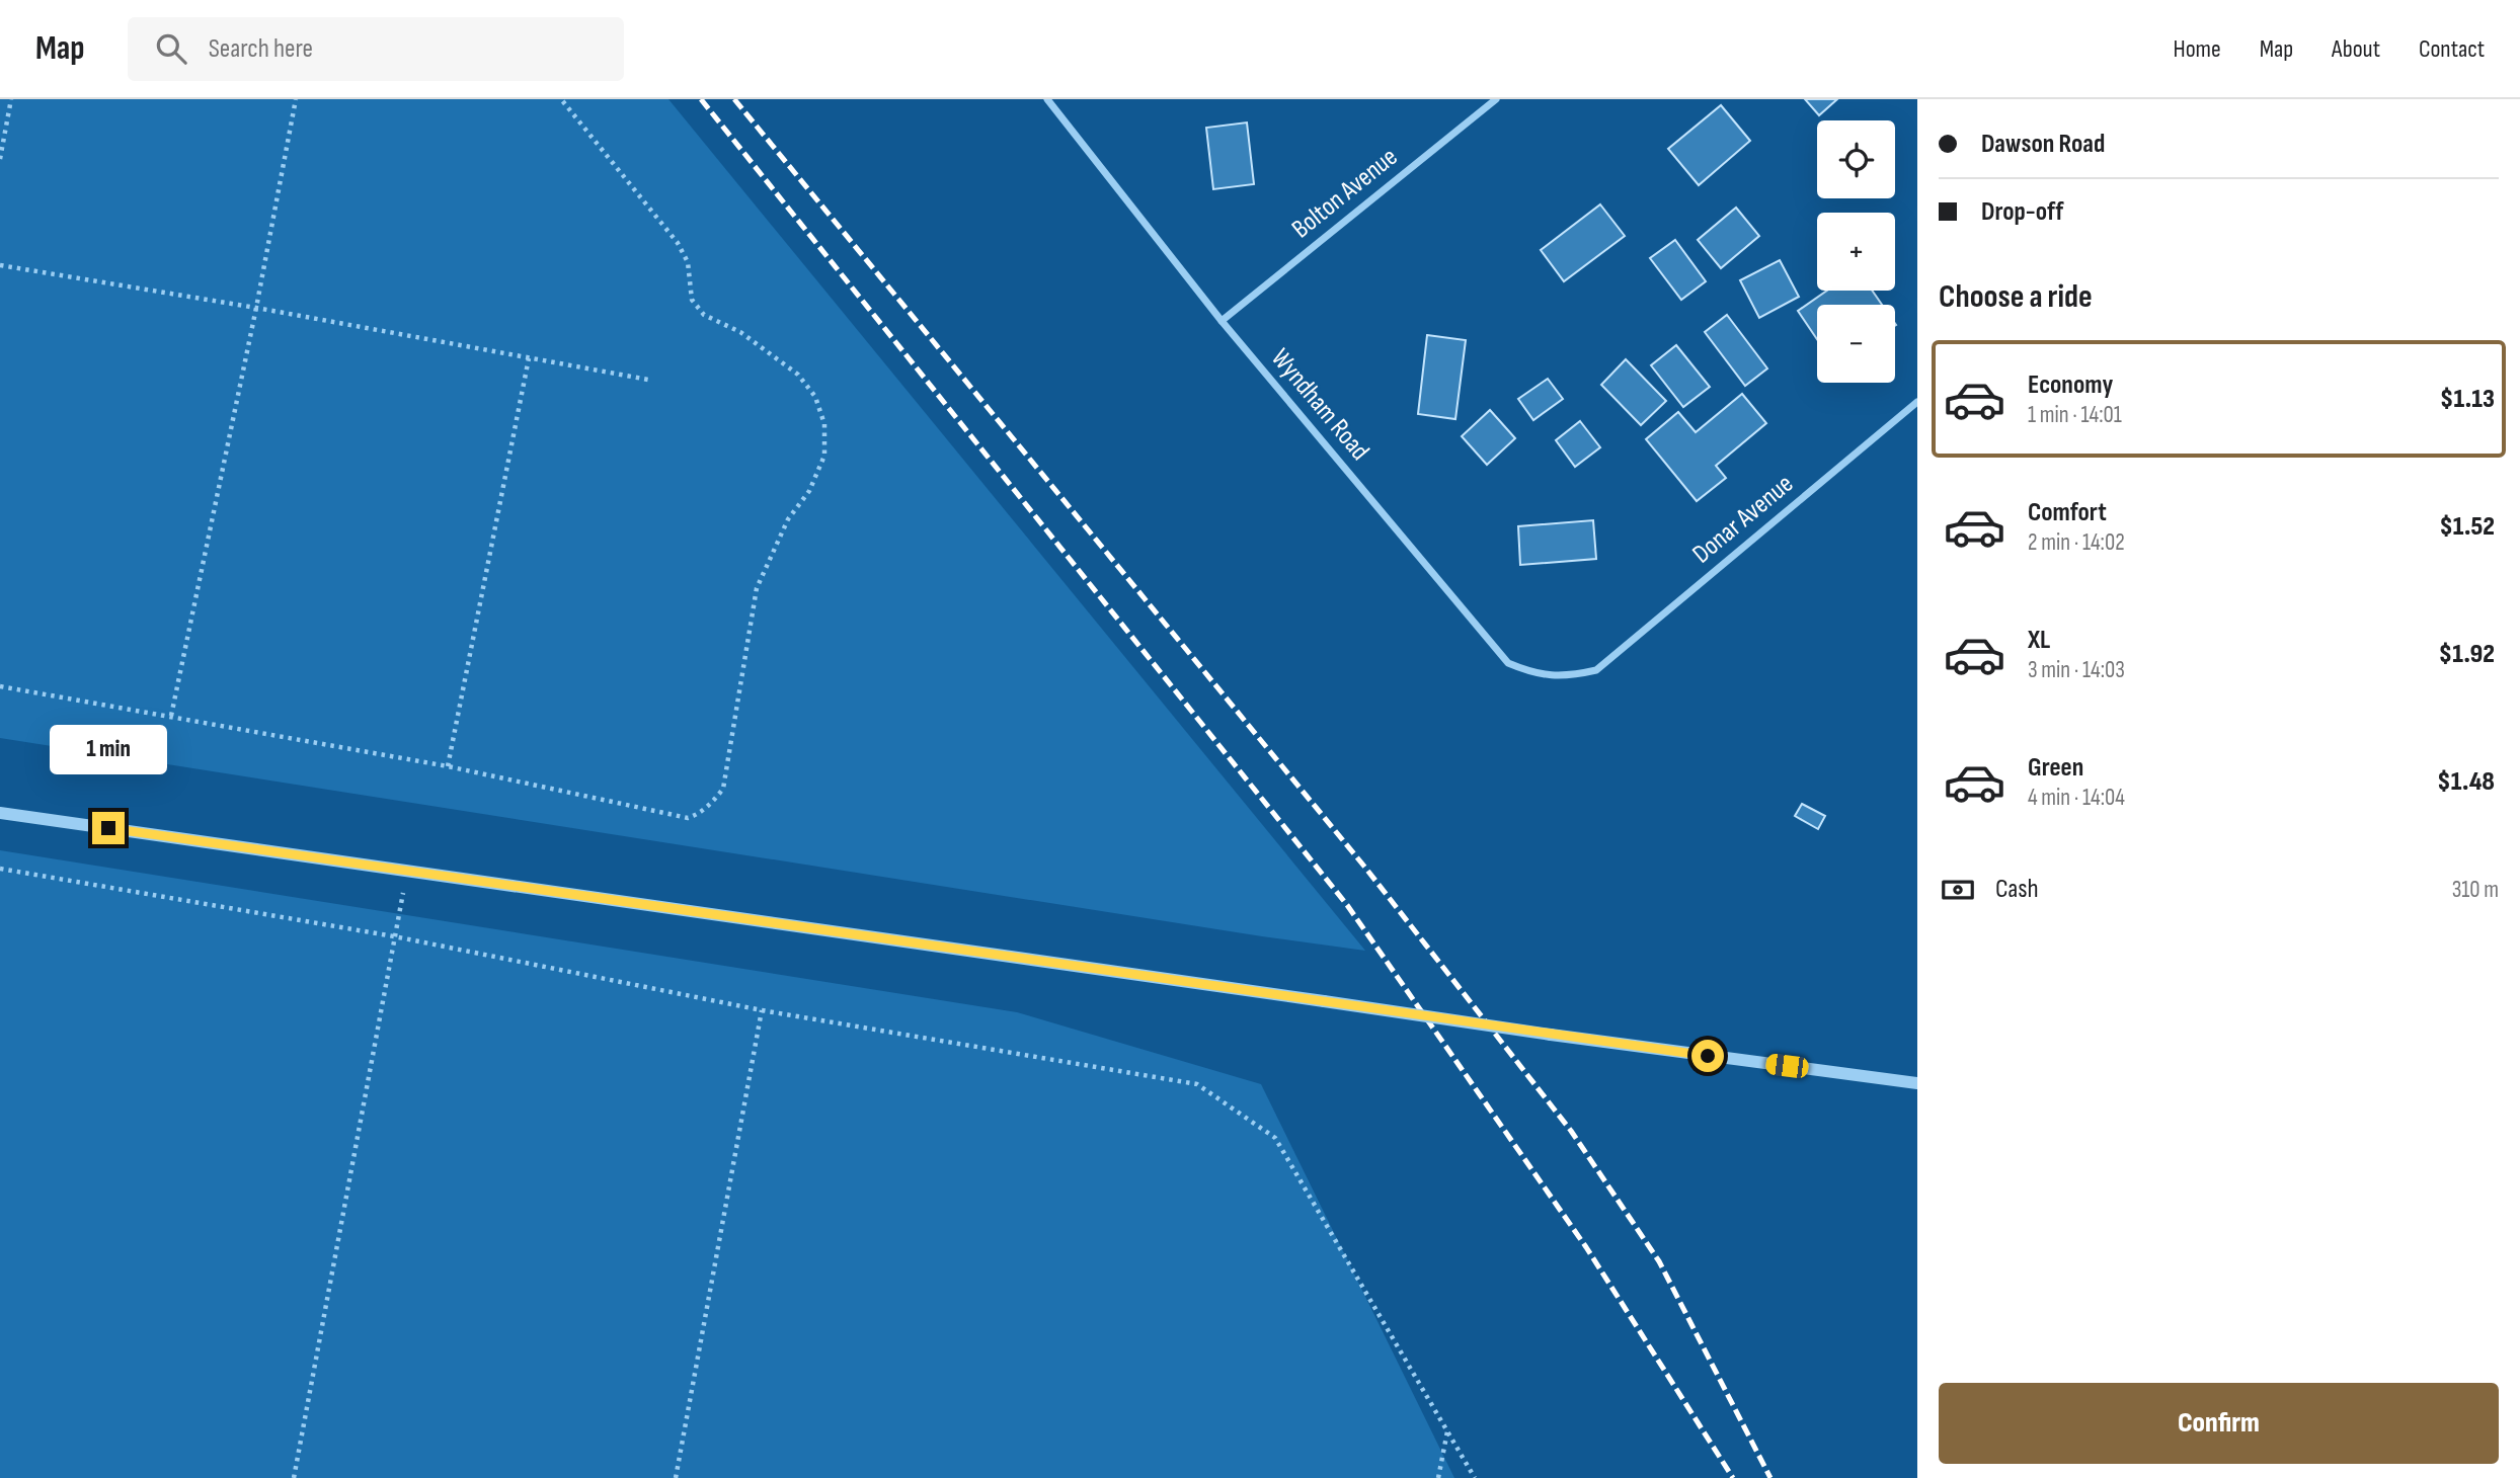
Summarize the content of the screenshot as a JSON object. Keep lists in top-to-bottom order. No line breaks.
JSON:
{"streets":{"street":["Bolton Avenue","Wyndham Road","Donar Avenue"]},"crossings":[["Bolton Avenue","Wyndham Road"],["Wyndham Road","Donar Avenue"]],"page":{"header":"Map","search":"Search here","nav":["Home","Map","About","Contact"],"banner":["Dawson Road","Drop-off"],"map_buttons":["+","−"],"heading":"Choose a ride","list":[{"name":"Economy","note":"1 min · 14:01","value":"$1.13"},{"name":"Comfort","note":"2 min · 14:02","value":"$1.52"},{"name":"XL","note":"3 min · 14:03","value":"$1.92"},{"name":"Green","note":"4 min · 14:04","value":"$1.48"}],"bubble":"1 min","pay":["Cash","310 m"],"buttons":"Confirm"}}
